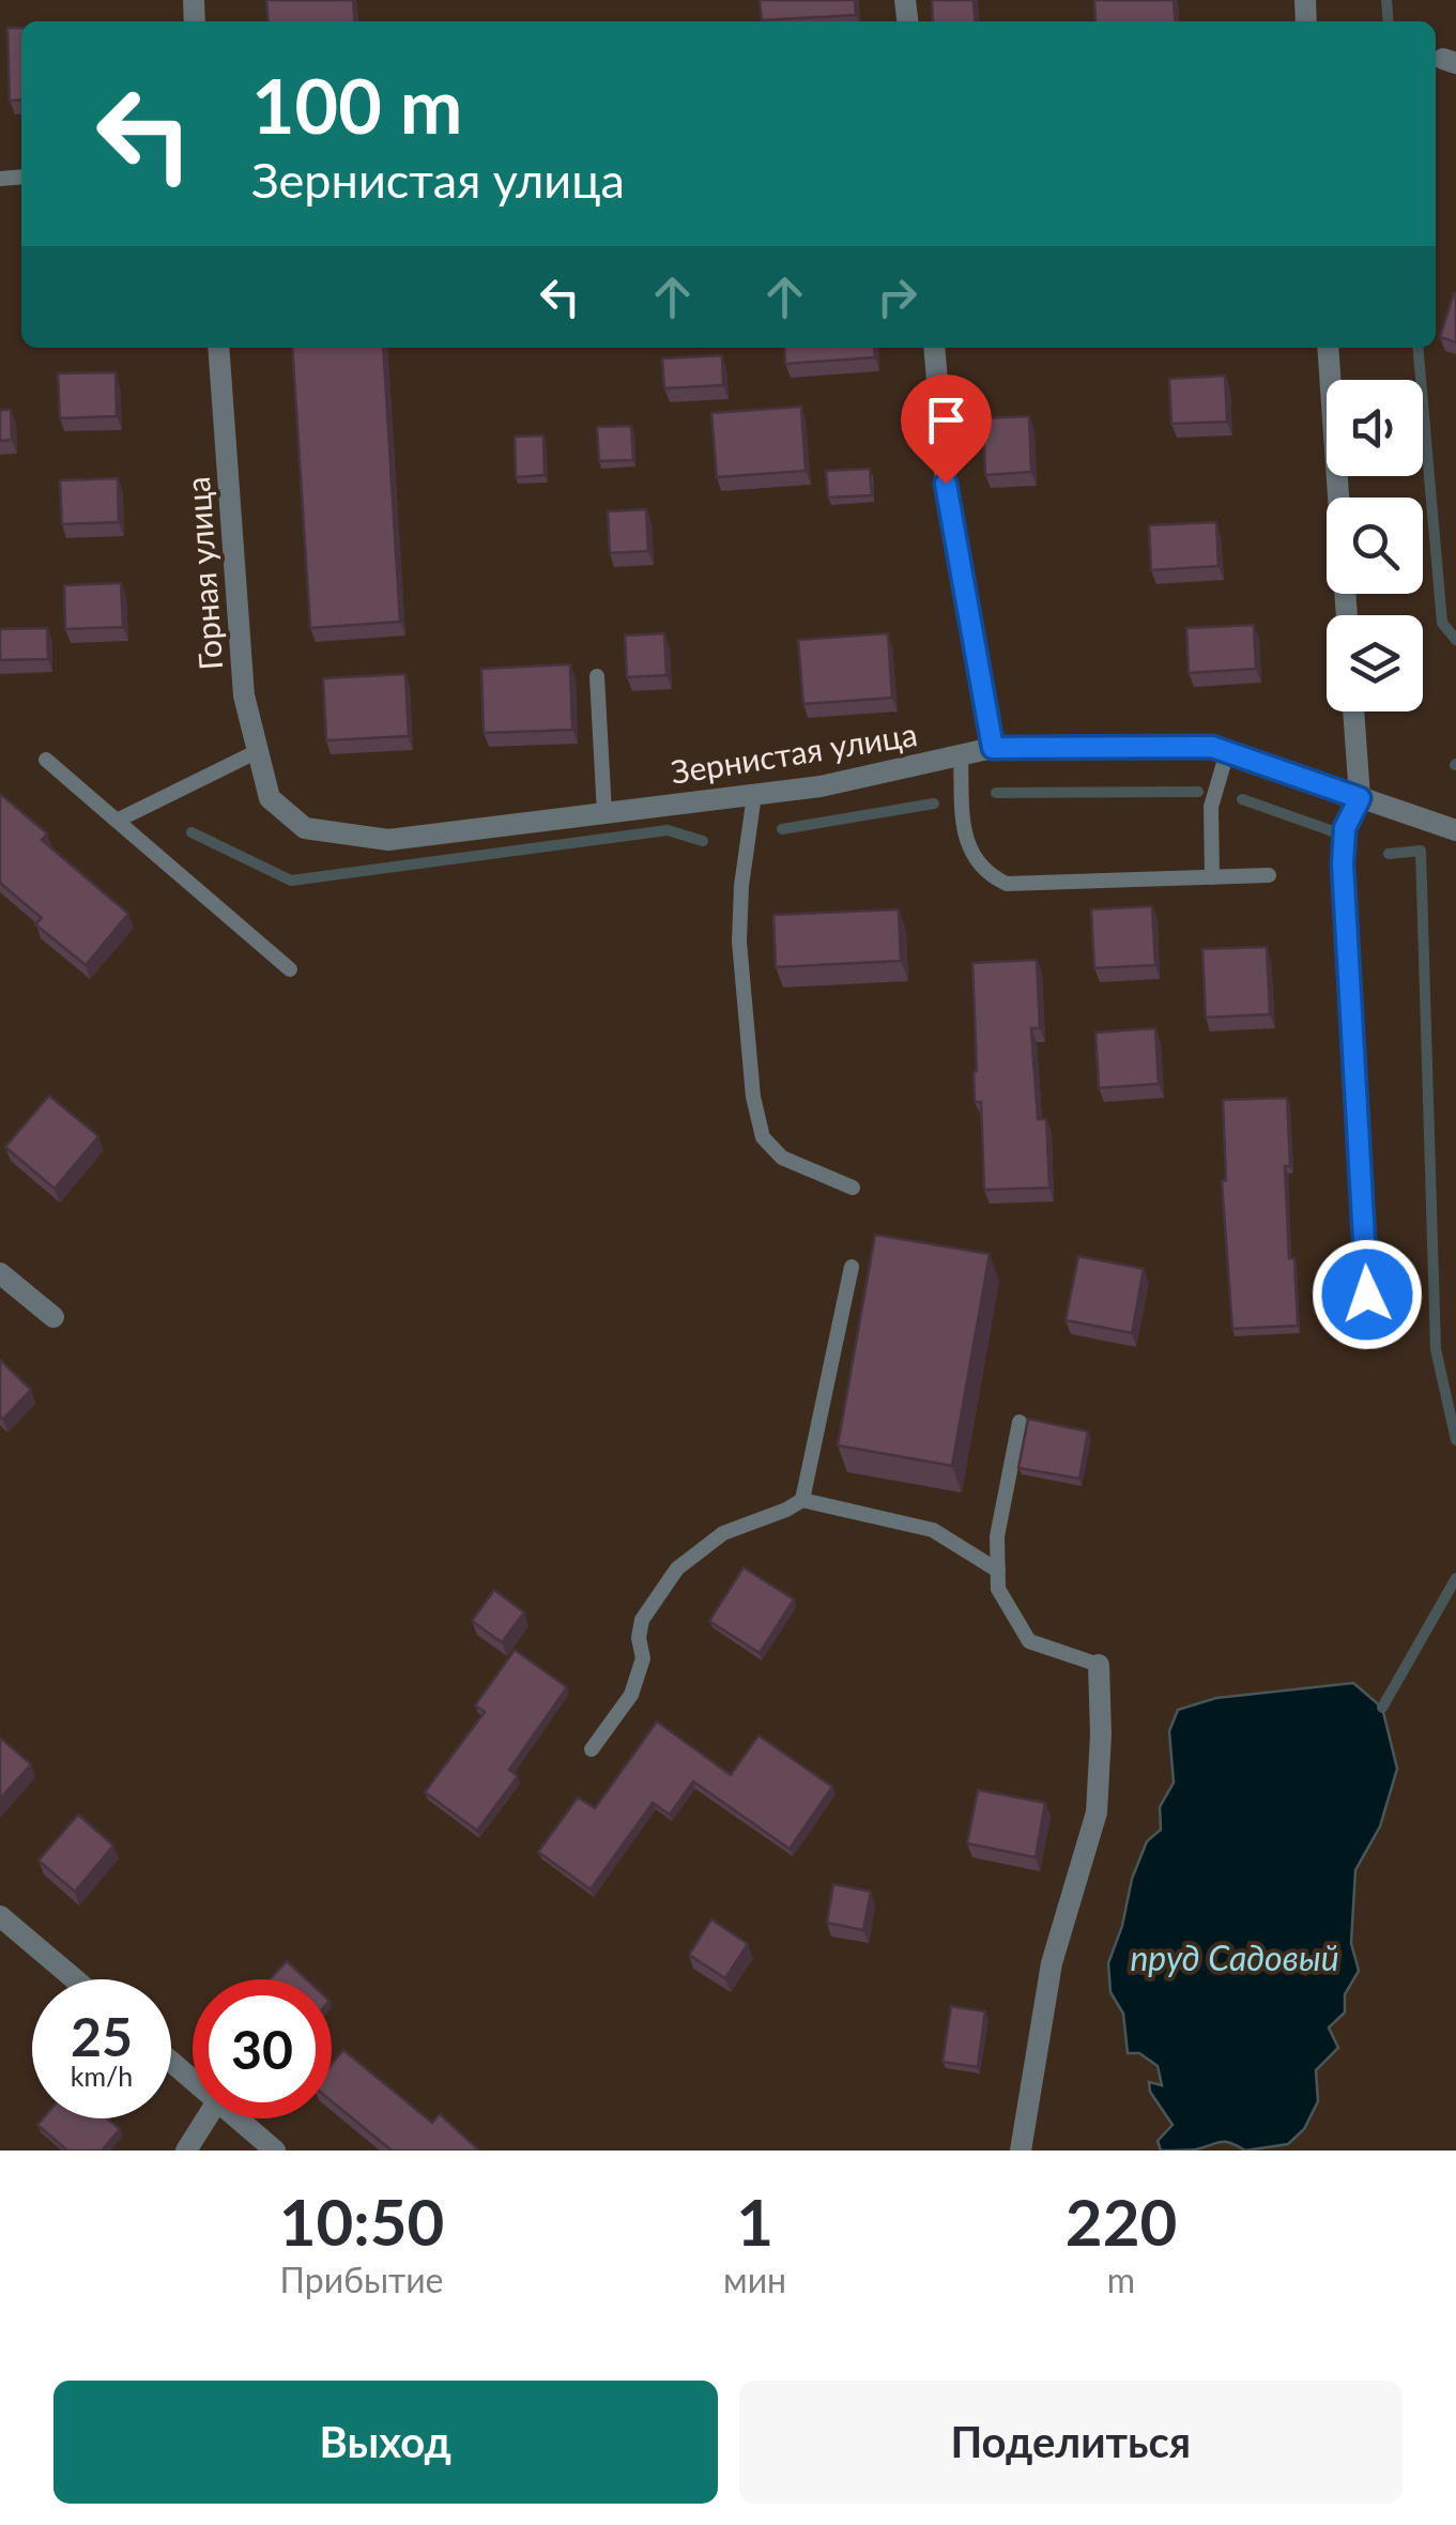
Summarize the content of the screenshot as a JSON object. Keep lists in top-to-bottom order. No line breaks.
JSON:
{"streets":{"street":["Горная улица","Зернистая улица"]},"crossings":[["Горная улица","Зернистая улица"]],"water":["пруд Садовый"],"page":{"turn":["100 m","Зернистая улица"],"speed":"25 km/h","limit":"30","eta":["10:50","Прибытие","1","мин","220","m"],"buttons":["Выход","Поделиться"]}}
